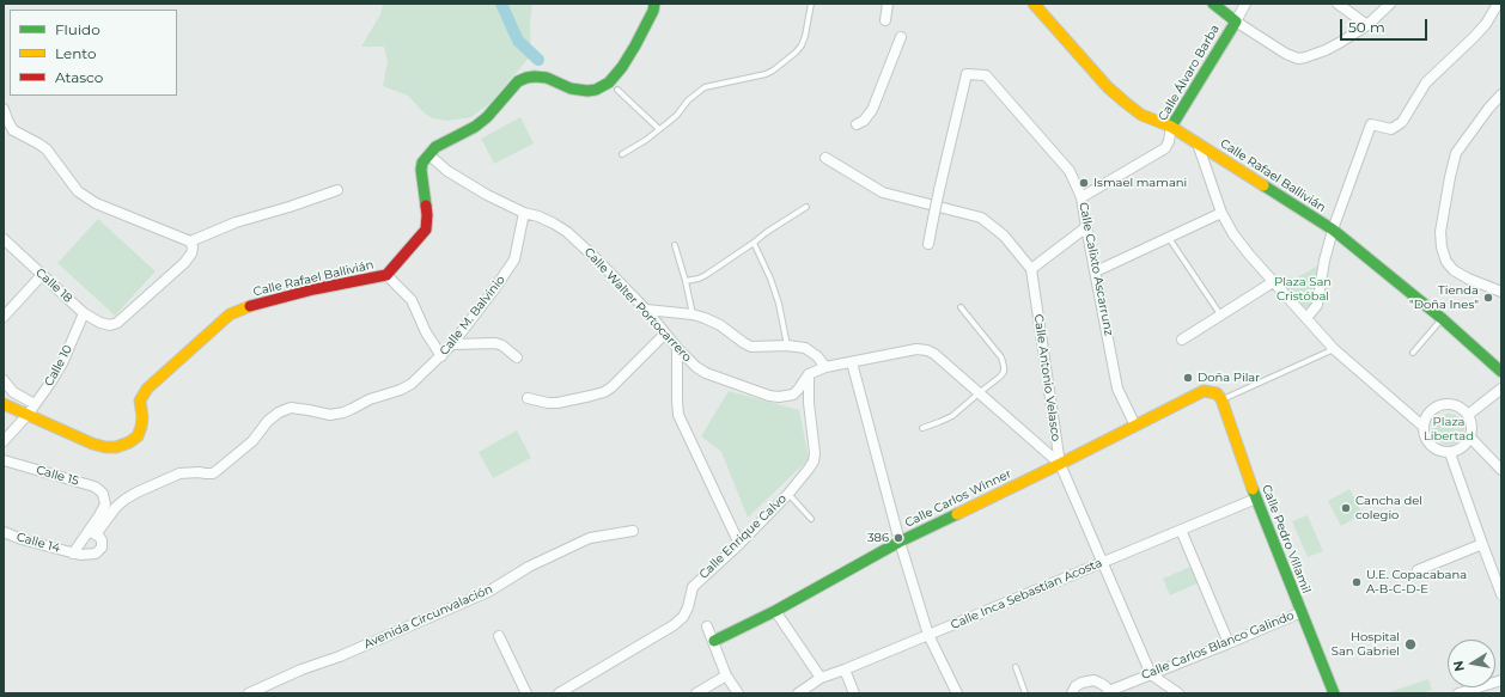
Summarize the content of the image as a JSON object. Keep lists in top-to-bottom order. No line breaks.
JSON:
{"streets":{"street":["Calle Álvaro Barba","Calle Rafael Ballivián","Calle Calixto Ascarrunz","Calle 18","Calle Walter Portocarrero","Calle M. Balvinio","Calle 10","Calle Antonio Velasco","Calle 15","Calle Carlos Winner","Calle Enrique Calvo","Calle Pedro Villamil","Calle 14","Calle Inca Sebastían Acosta","Avenida Circunvalación","Calle Carlos Blanco Galindo"]},"crossings":[["Calle Álvaro Barba","Calle Rafael Ballivián"],["Calle Álvaro Barba","Calle Calixto Ascarrunz"],["Calle Rafael Ballivián","Calle Walter Portocarrero"],["Calle Rafael Ballivián","Calle 10"],["Calle Calixto Ascarrunz","Calle Carlos Winner"],["Calle 18","Calle 10"],["Calle Walter Portocarrero","Calle M. Balvinio"],["Calle Walter Portocarrero","Calle Antonio Velasco"],["Calle Walter Portocarrero","Calle Carlos Winner"],["Calle Walter Portocarrero","Calle Enrique Calvo"],["Calle M. Balvinio","Calle 15"],["Calle M. Balvinio","Calle 14"],["Calle Antonio Velasco","Calle Carlos Winner"],["Calle Antonio Velasco","Calle Inca Sebastían Acosta"],["Calle Antonio Velasco","Calle Carlos Blanco Galindo"],["Calle 15","Calle 14"],["Calle Carlos Winner","Calle Pedro Villamil"],["Calle Pedro Villamil","Calle Inca Sebastían Acosta"],["Calle Pedro Villamil","Calle Carlos Blanco Galindo"]],"parks":["Plaza San Cristóbal","Plaza Libertad"],"places":["Ismael mamani","Tienda \"Doña Ines\"","Doña Pilar","Cancha del colegio","386","U.E. Copacabana A-B-C-D-E","Hospital San Gabriel"],"legend":["Fluido","Lento","Atasco"],"scale_bar":"50 m","north":"left"}
